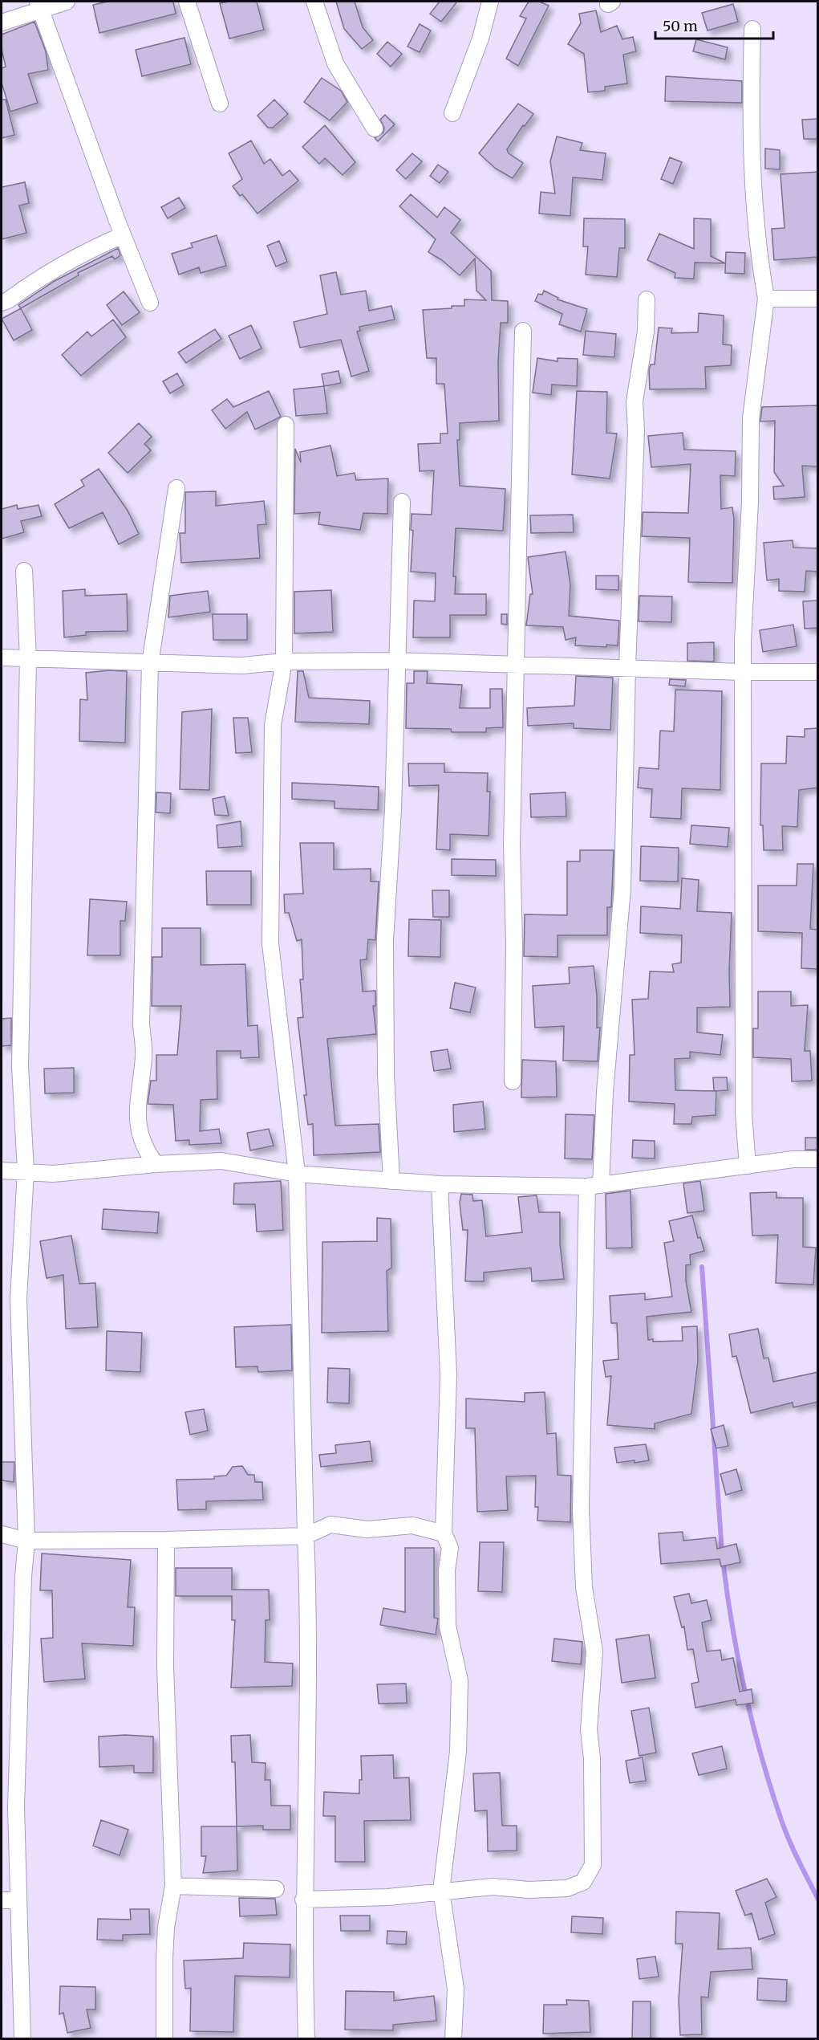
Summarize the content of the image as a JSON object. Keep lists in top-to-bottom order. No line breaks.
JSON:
{"scale_bar":"50 m"}
